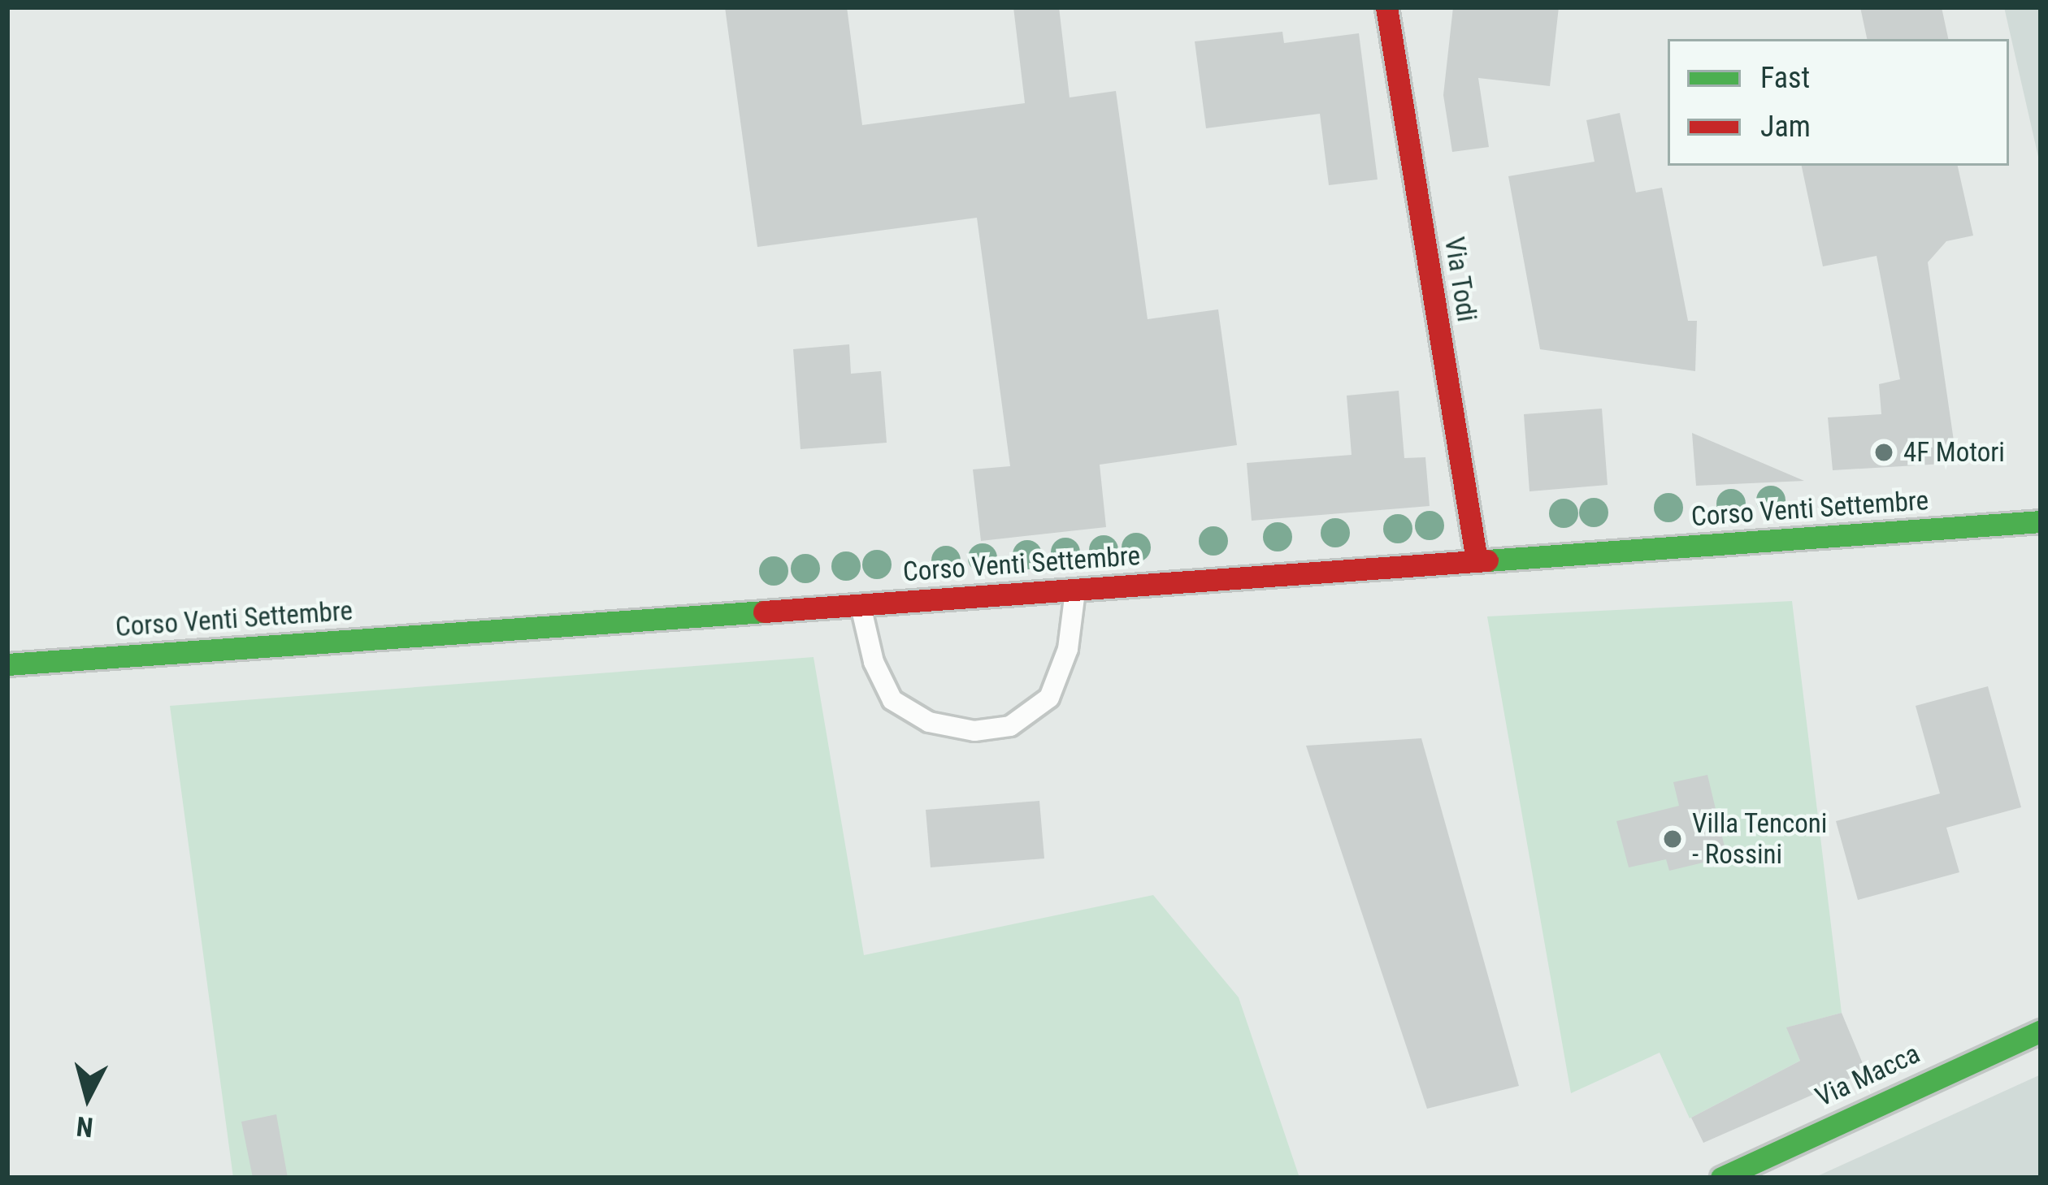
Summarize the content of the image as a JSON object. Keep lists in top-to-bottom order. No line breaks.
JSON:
{"streets":{"street":["Via Todi","Corso Venti Settembre","Via Macca"]},"crossings":[["Via Todi","Corso Venti Settembre"]],"places":["4F Motori","Villa Tenconi - Rossini"],"legend":["Fast","Jam"],"north":"bottom"}
